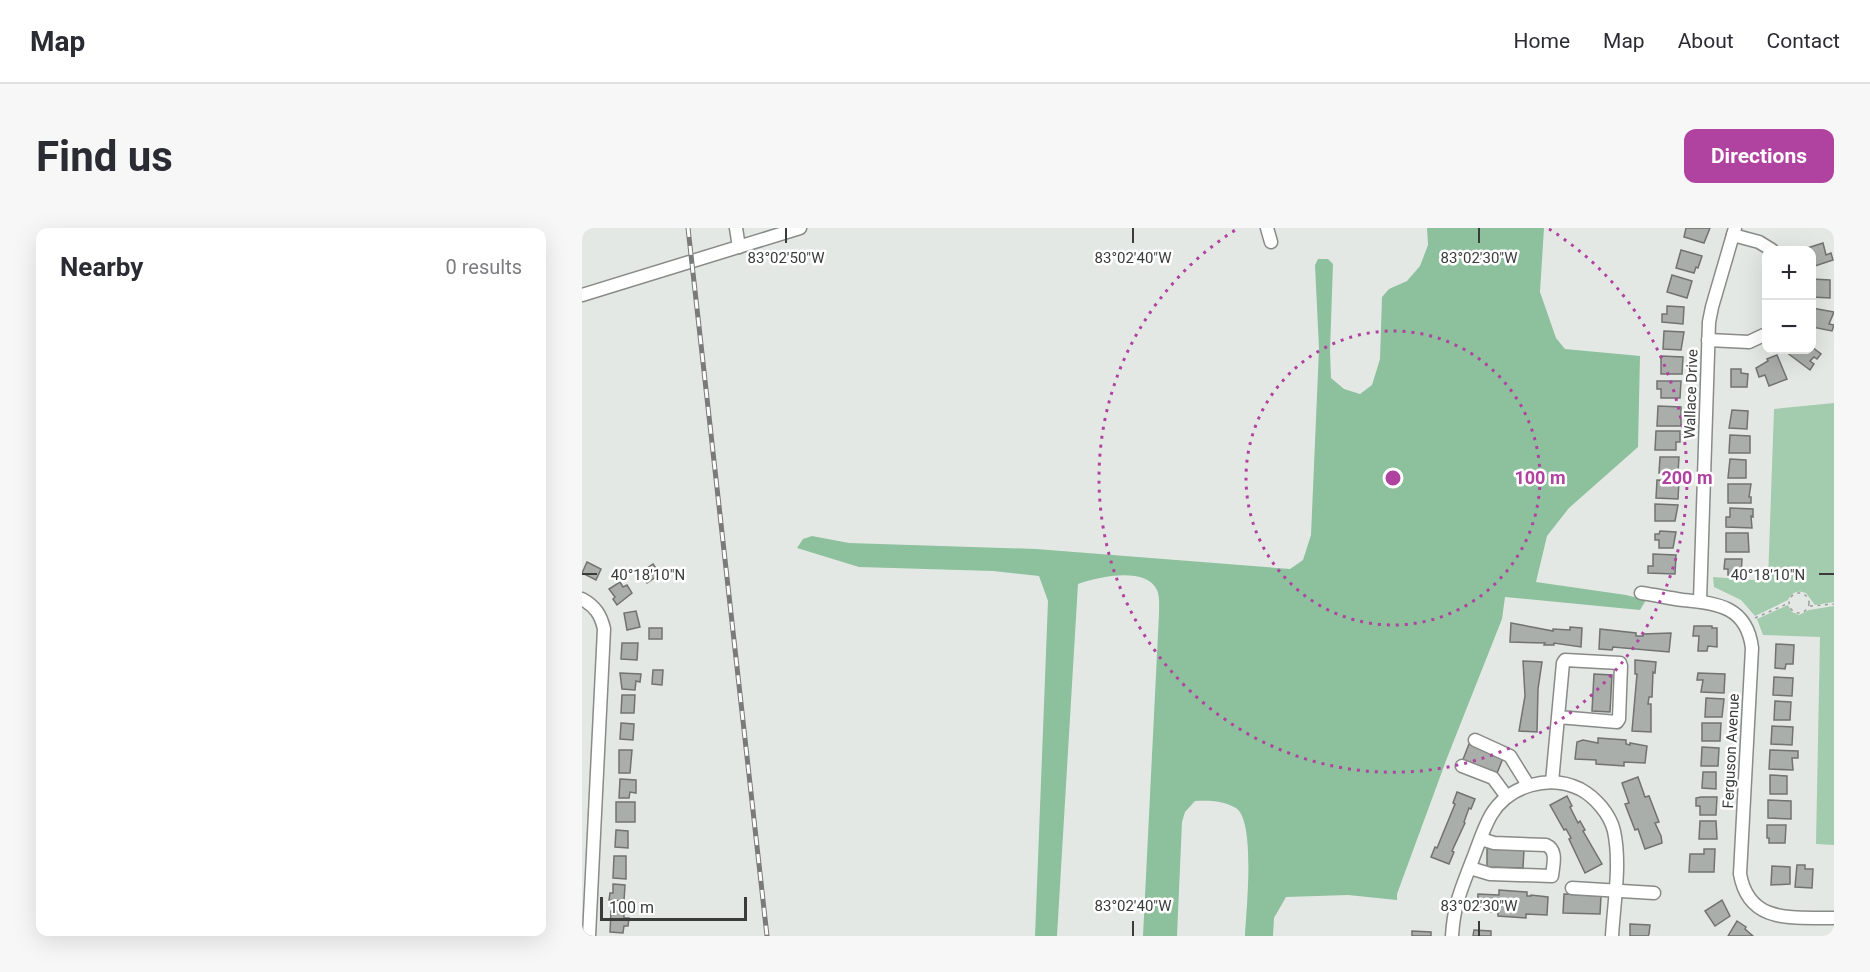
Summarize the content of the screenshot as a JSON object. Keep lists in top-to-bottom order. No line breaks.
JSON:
{"streets":{"street":["Wallace Drive","Ferguson Avenue"]},"crossings":[["Wallace Drive","Ferguson Avenue"]],"scale_bar":"100 m","page":{"header":"Map","nav":["Home","Map","About","Contact"],"buttons":"Directions","title":"Find us","heading":["Nearby","0 results"],"map_buttons":["+","−"],"scale":"100 m"},"coordinates":["83°02'50\"W","83°02'40\"W","83°02'30\"W","40°18'10\"N"],"rings":["100 m","200 m"]}
